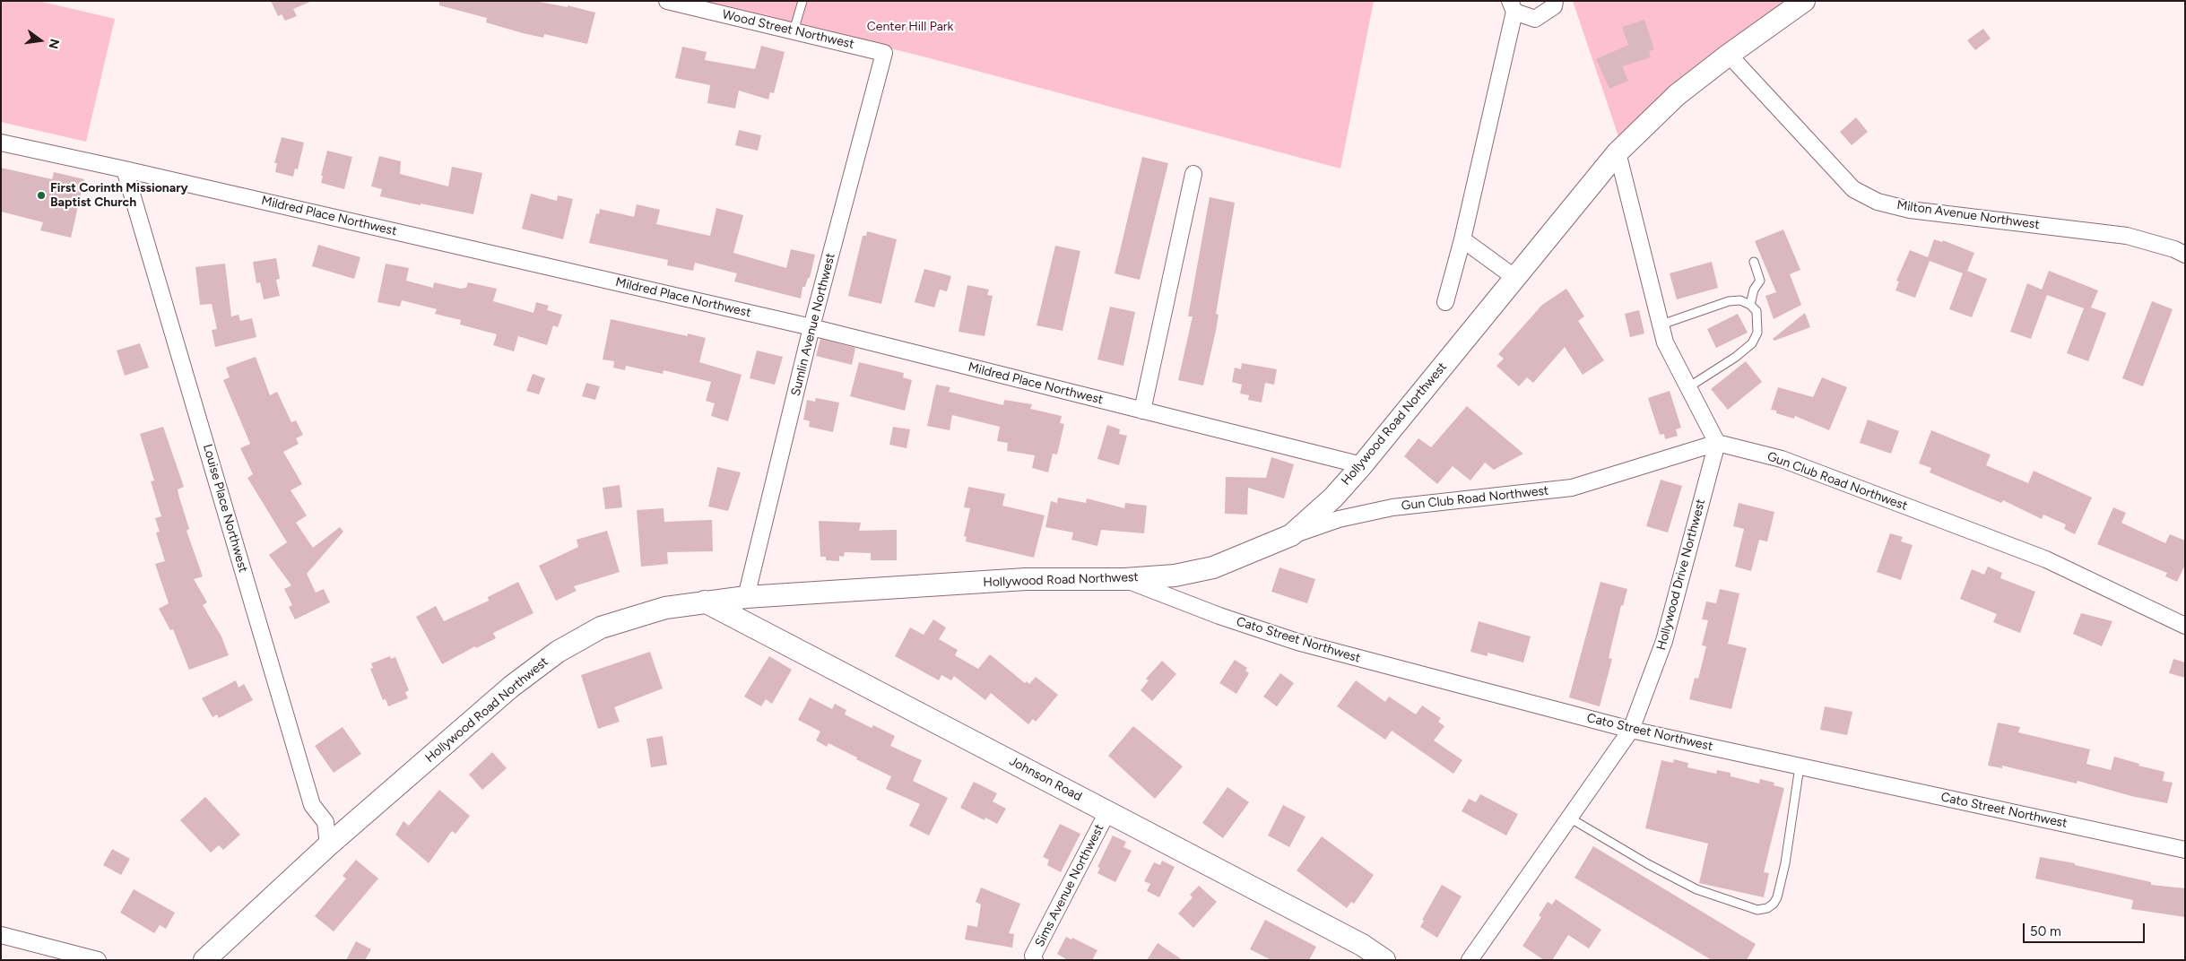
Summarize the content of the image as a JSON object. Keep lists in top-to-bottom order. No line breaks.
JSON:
{"streets":{"street":["Wood Street Northwest","Milton Avenue Northwest","Mildred Place Northwest","Sumlin Avenue Northwest","Hollywood Road Northwest","Gun Club Road Northwest","Louise Place Northwest","Hollywood Drive Northwest","Cato Street Northwest","Johnson Road","Sims Avenue Northwest"]},"crossings":[["Wood Street Northwest","Sumlin Avenue Northwest"],["Milton Avenue Northwest","Hollywood Road Northwest"],["Mildred Place Northwest","Sumlin Avenue Northwest"],["Mildred Place Northwest","Hollywood Road Northwest"],["Mildred Place Northwest","Louise Place Northwest"],["Sumlin Avenue Northwest","Hollywood Road Northwest"],["Hollywood Road Northwest","Gun Club Road Northwest"],["Hollywood Road Northwest","Louise Place Northwest"],["Hollywood Road Northwest","Cato Street Northwest"],["Hollywood Road Northwest","Johnson Road"],["Gun Club Road Northwest","Hollywood Drive Northwest"],["Hollywood Drive Northwest","Cato Street Northwest"],["Johnson Road","Sims Avenue Northwest"]],"parks":["Center Hill Park"],"places":["First Corinth Missionary Baptist Church"],"scale_bar":"50 m","north":"right"}
